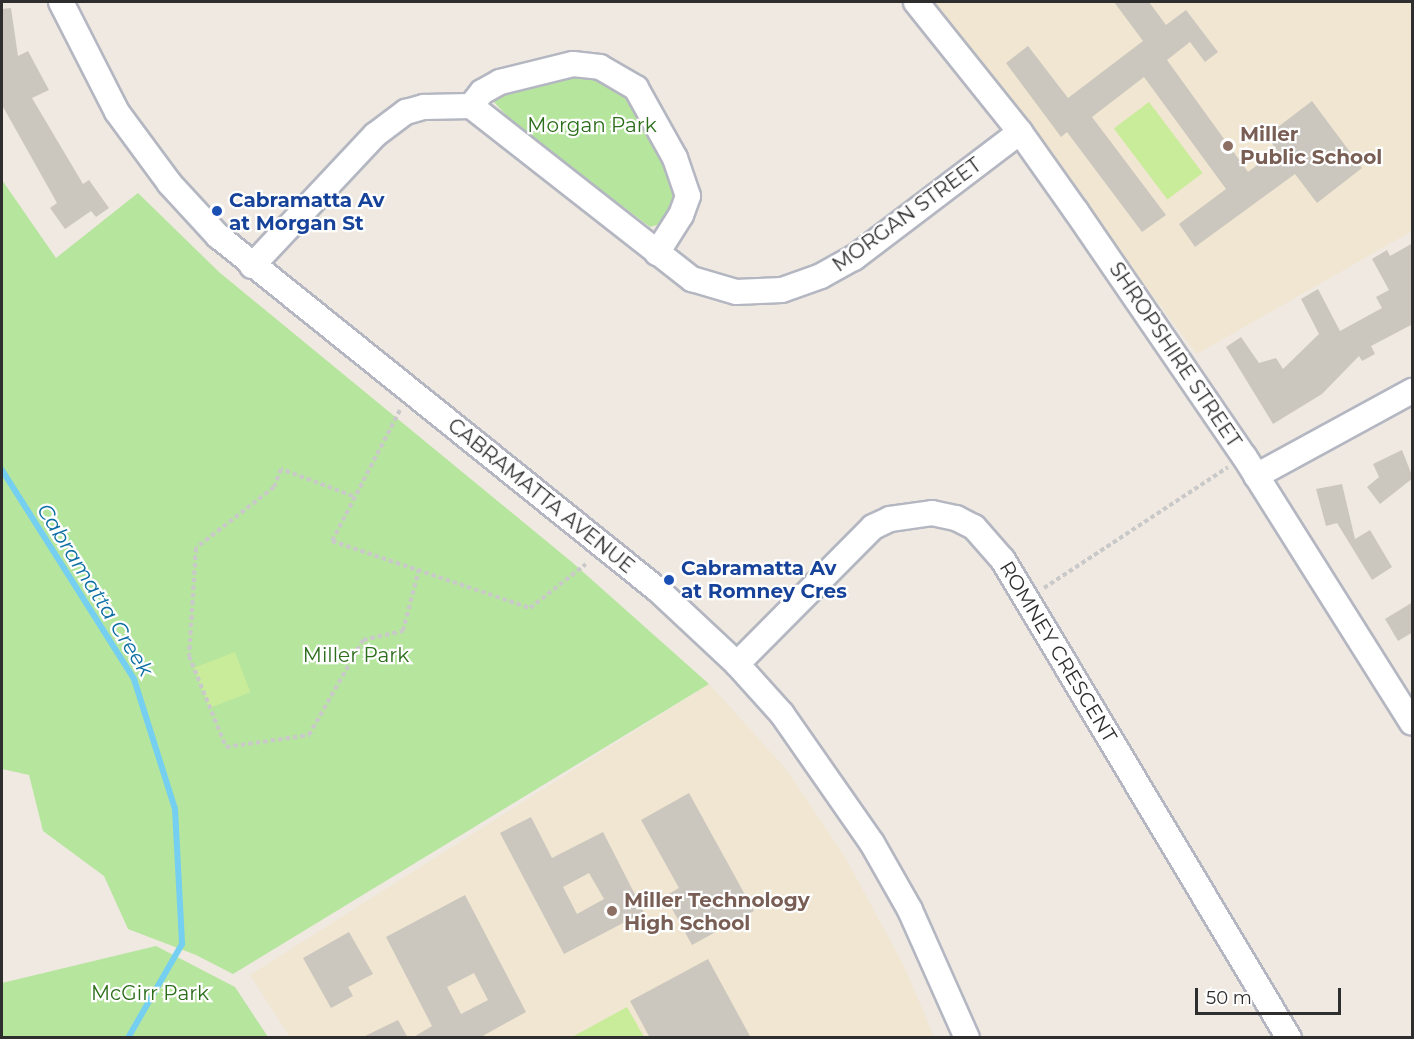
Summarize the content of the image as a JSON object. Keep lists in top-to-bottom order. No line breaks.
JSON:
{"streets":{"street":["MORGAN STREET","SHROPSHIRE STREET","CABRAMATTA AVENUE","ROMNEY CRESCENT"]},"crossings":[["MORGAN STREET","SHROPSHIRE STREET"],["CABRAMATTA AVENUE","ROMNEY CRESCENT"]],"water":["Cabramatta Creek"],"parks":["Morgan Park","Miller Park","McGirr Park"],"places":["Miller Public School","Cabramatta Av at Morgan St","Cabramatta Av at Romney Cres","Miller Technology High School"],"scale_bar":"50 m"}
